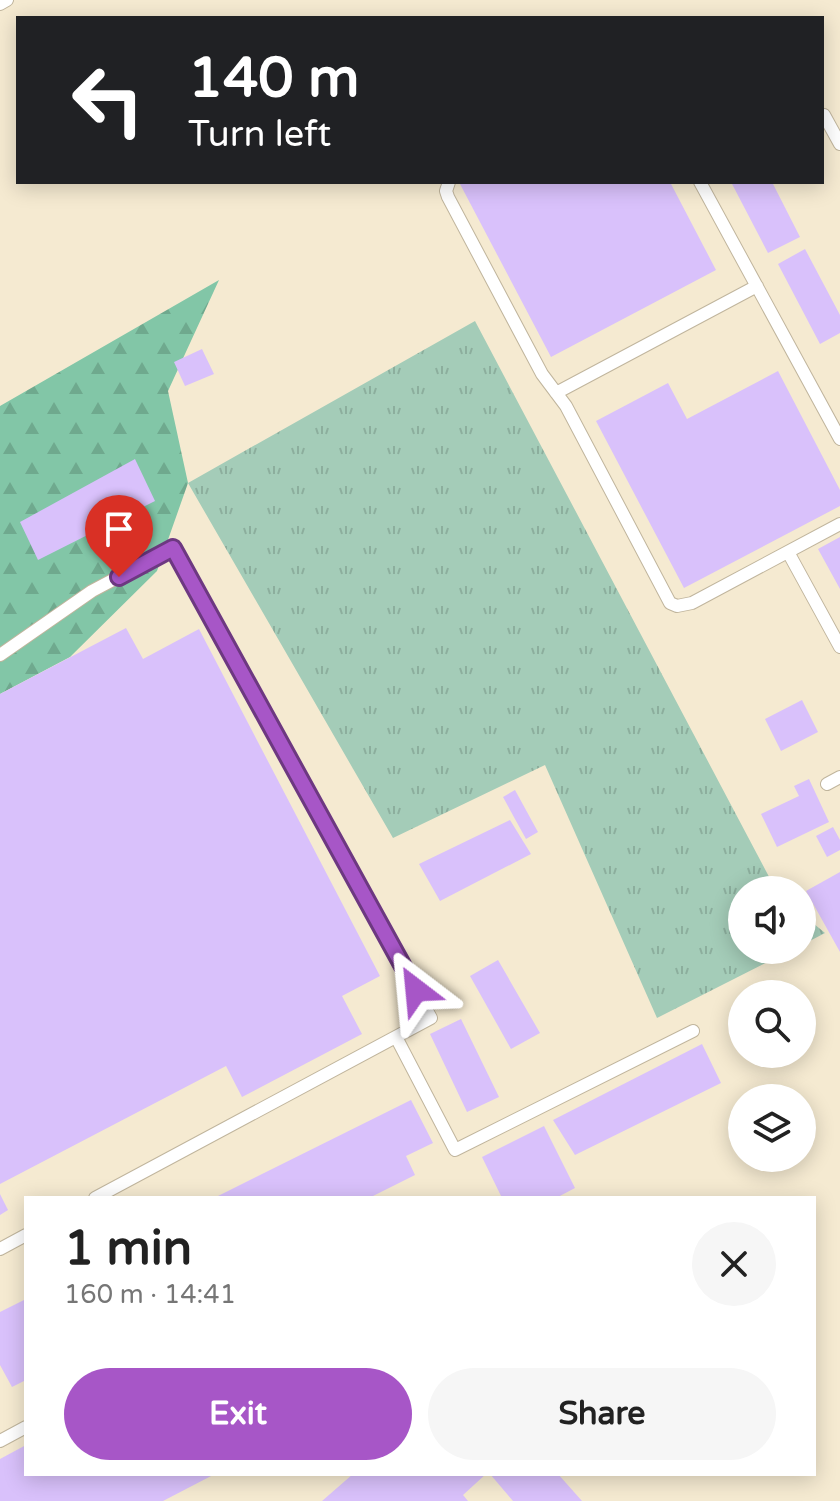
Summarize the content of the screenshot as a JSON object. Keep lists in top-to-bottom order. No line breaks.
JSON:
{"page":{"turn":["140 m","Turn left"],"heading":["1 min","160 m · 14:41"],"buttons":["Exit","Share"]}}
